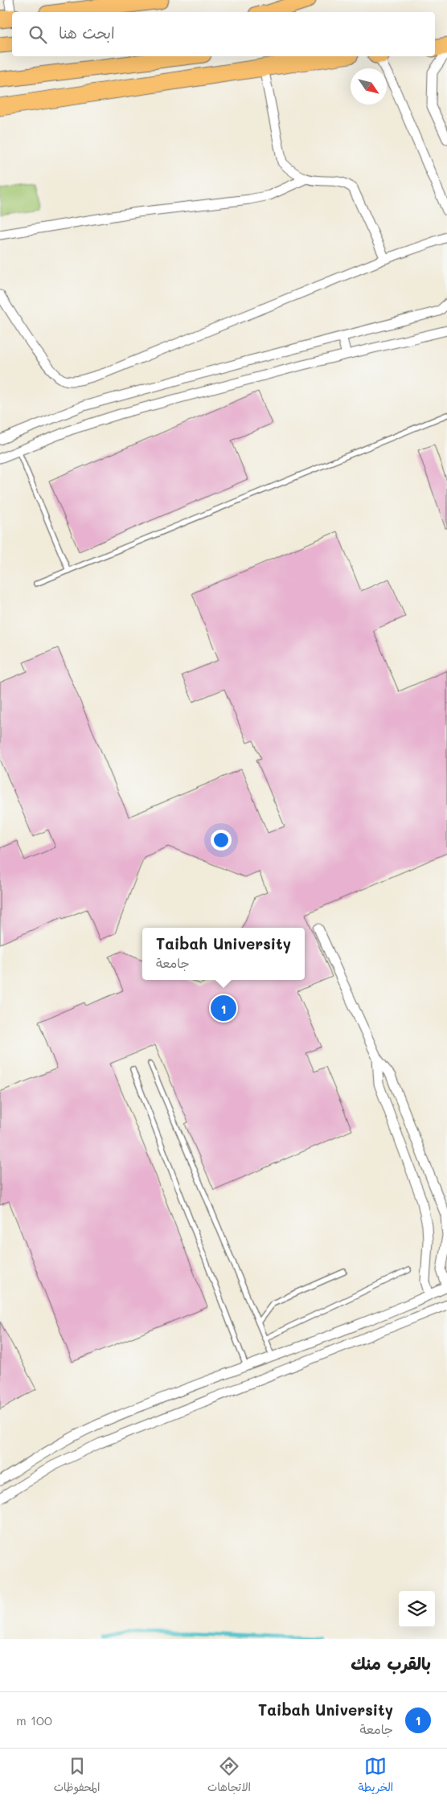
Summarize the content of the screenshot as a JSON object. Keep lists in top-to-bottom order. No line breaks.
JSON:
{"north":"bottom right","page":{"search":"ابحث هنا","popup":["Taibah University","جامعة"],"pins":"1","heading":"بالقرب منك","list":[{"mark":"1","name":"Taibah University","note":"جامعة","value":"100 m"}],"nav":["الخريطة","الاتجاهات","المحفوظات"]}}
